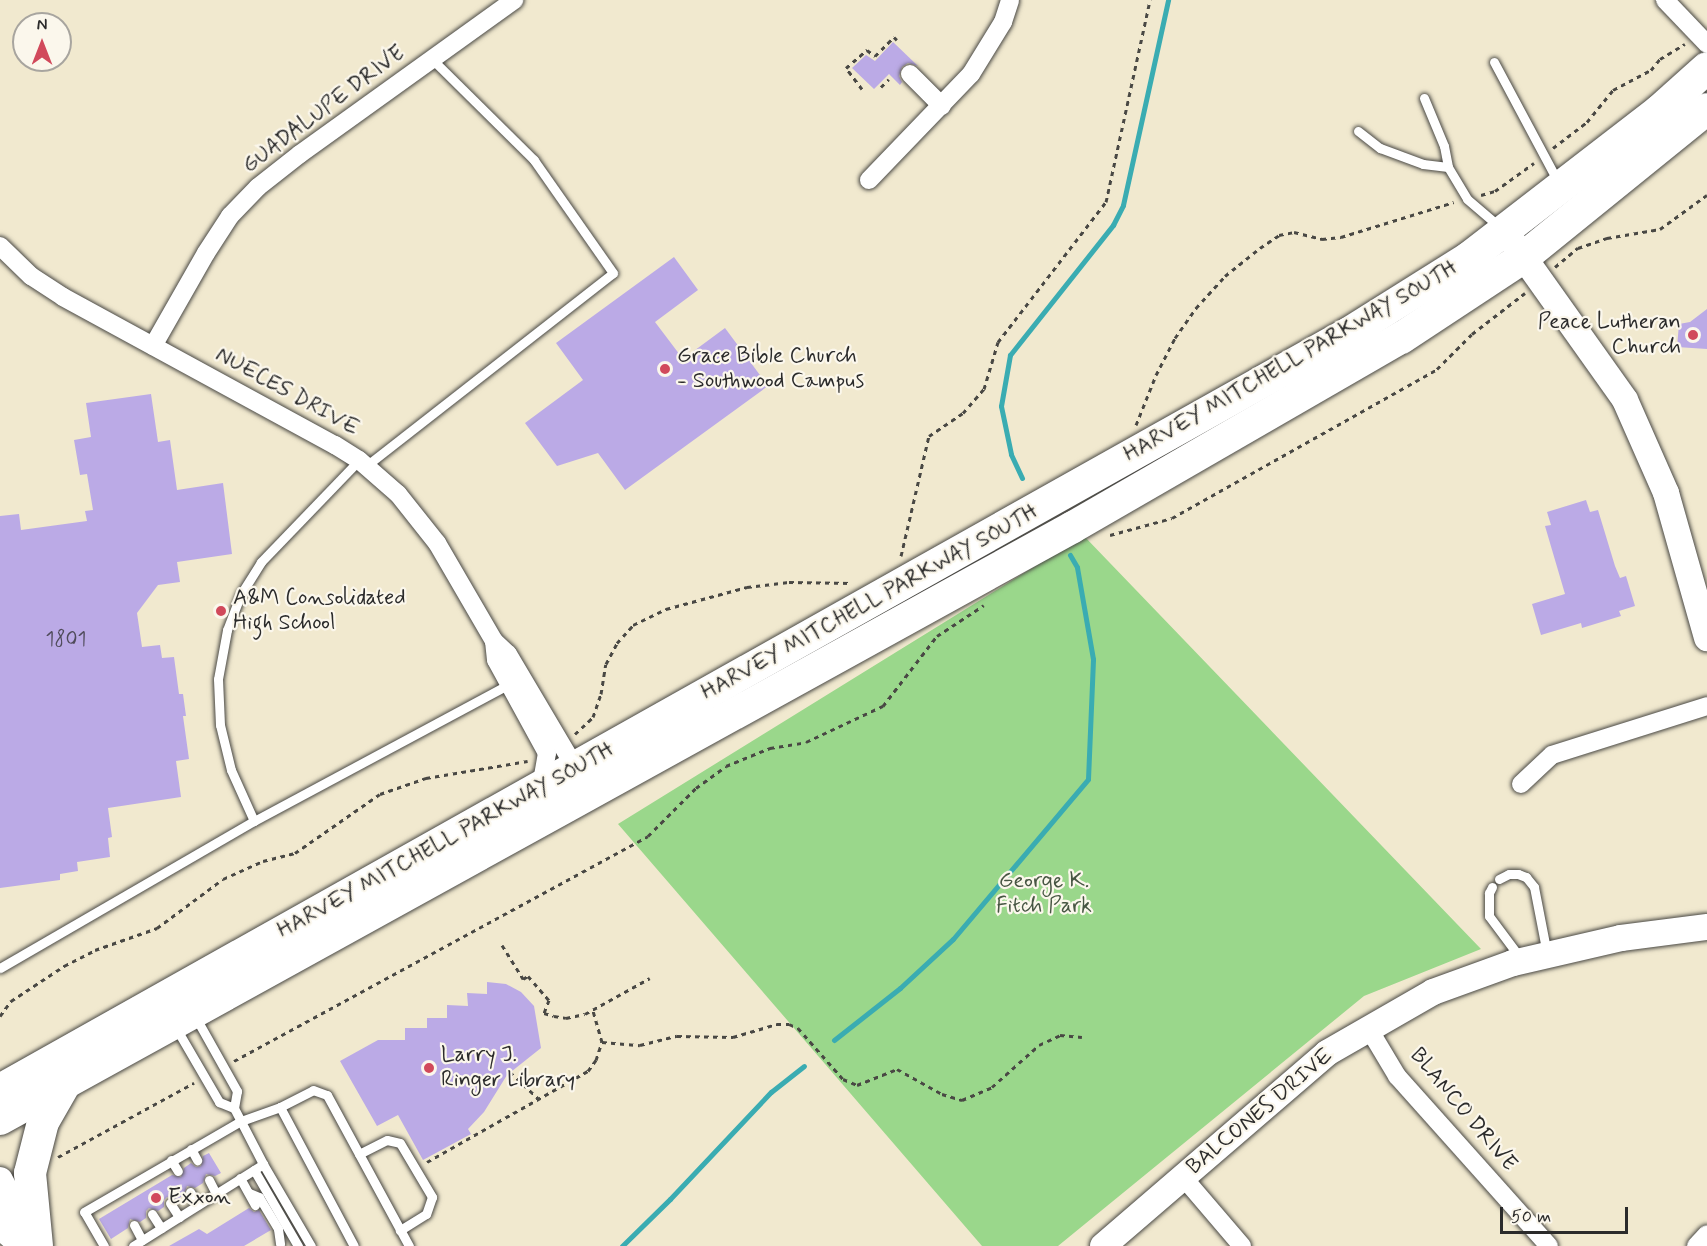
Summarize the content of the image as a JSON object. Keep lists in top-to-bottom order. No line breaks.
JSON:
{"streets":{"highway":["HARVEY MITCHELL PARKWAY SOUTH"],"street":["GUADALUPE DRIVE","NUECES DRIVE","BLANCO DRIVE","BALCONES DRIVE"]},"crossings":[["GUADALUPE DRIVE","NUECES DRIVE"],["HARVEY MITCHELL PARKWAY SOUTH","NUECES DRIVE"],["BLANCO DRIVE","BALCONES DRIVE"]],"parks":["George K. Fitch Park"],"places":["Peace Lutheran Church","Grace Bible Church - Southwood Campus","A&M Consolidated High School","Larry J. Ringer Library","Exxon"],"house_numbers":["1801"],"scale_bar":"50 m","north":"top"}
